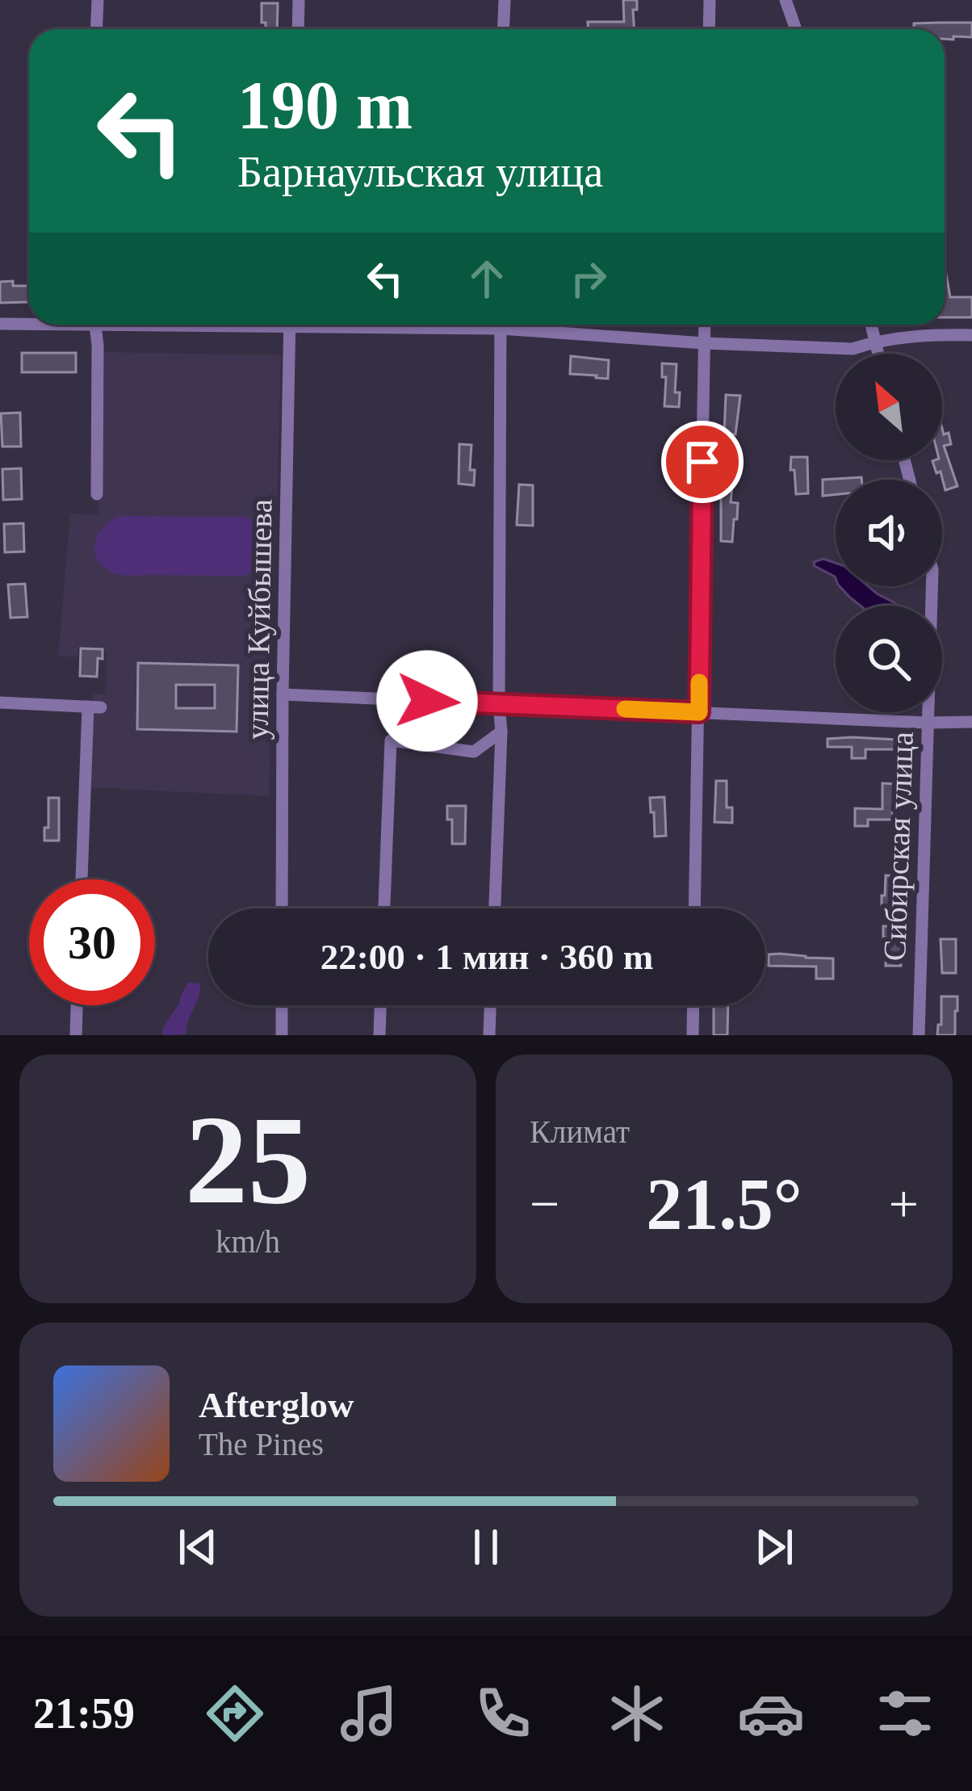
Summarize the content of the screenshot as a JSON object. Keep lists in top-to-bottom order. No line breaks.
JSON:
{"streets":{"street":["улица Куйбышева","Сибирская улица"]},"north":"top left","page":{"turn":["190 m","Барнаульская улица"],"limit":"30","trip":"22:00 · 1 мин · 360 m","tile":[["25","km/h"],"Климат"],"heat":["−","21.5°","+"],"song":["Afterglow","The Pines"],"tabs":"21:59"}}
